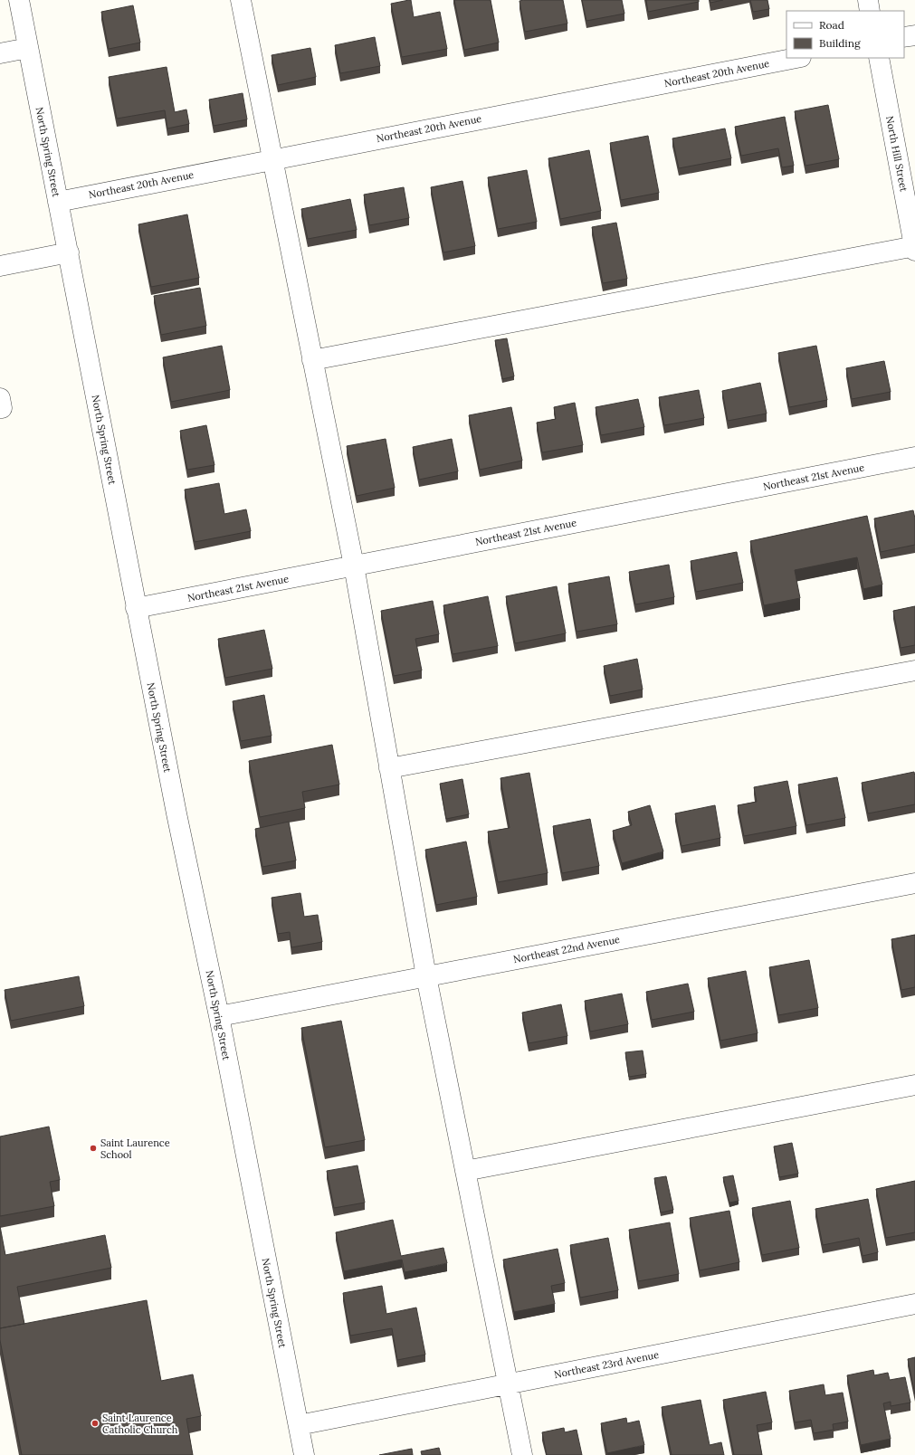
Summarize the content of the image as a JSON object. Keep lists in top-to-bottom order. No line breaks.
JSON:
{"streets":{"street":["Northeast 20th Avenue","North Spring Street","North Hill Street","Northeast 21st Avenue","Northeast 22nd Avenue","Northeast 23rd Avenue"]},"crossings":[["Northeast 20th Avenue","North Spring Street"],["North Spring Street","Northeast 21st Avenue"],["North Spring Street","Northeast 22nd Avenue"],["North Spring Street","Northeast 23rd Avenue"]],"places":["Saint Laurence School","Saint Laurence Catholic Church"],"legend":["Road","Building"]}
